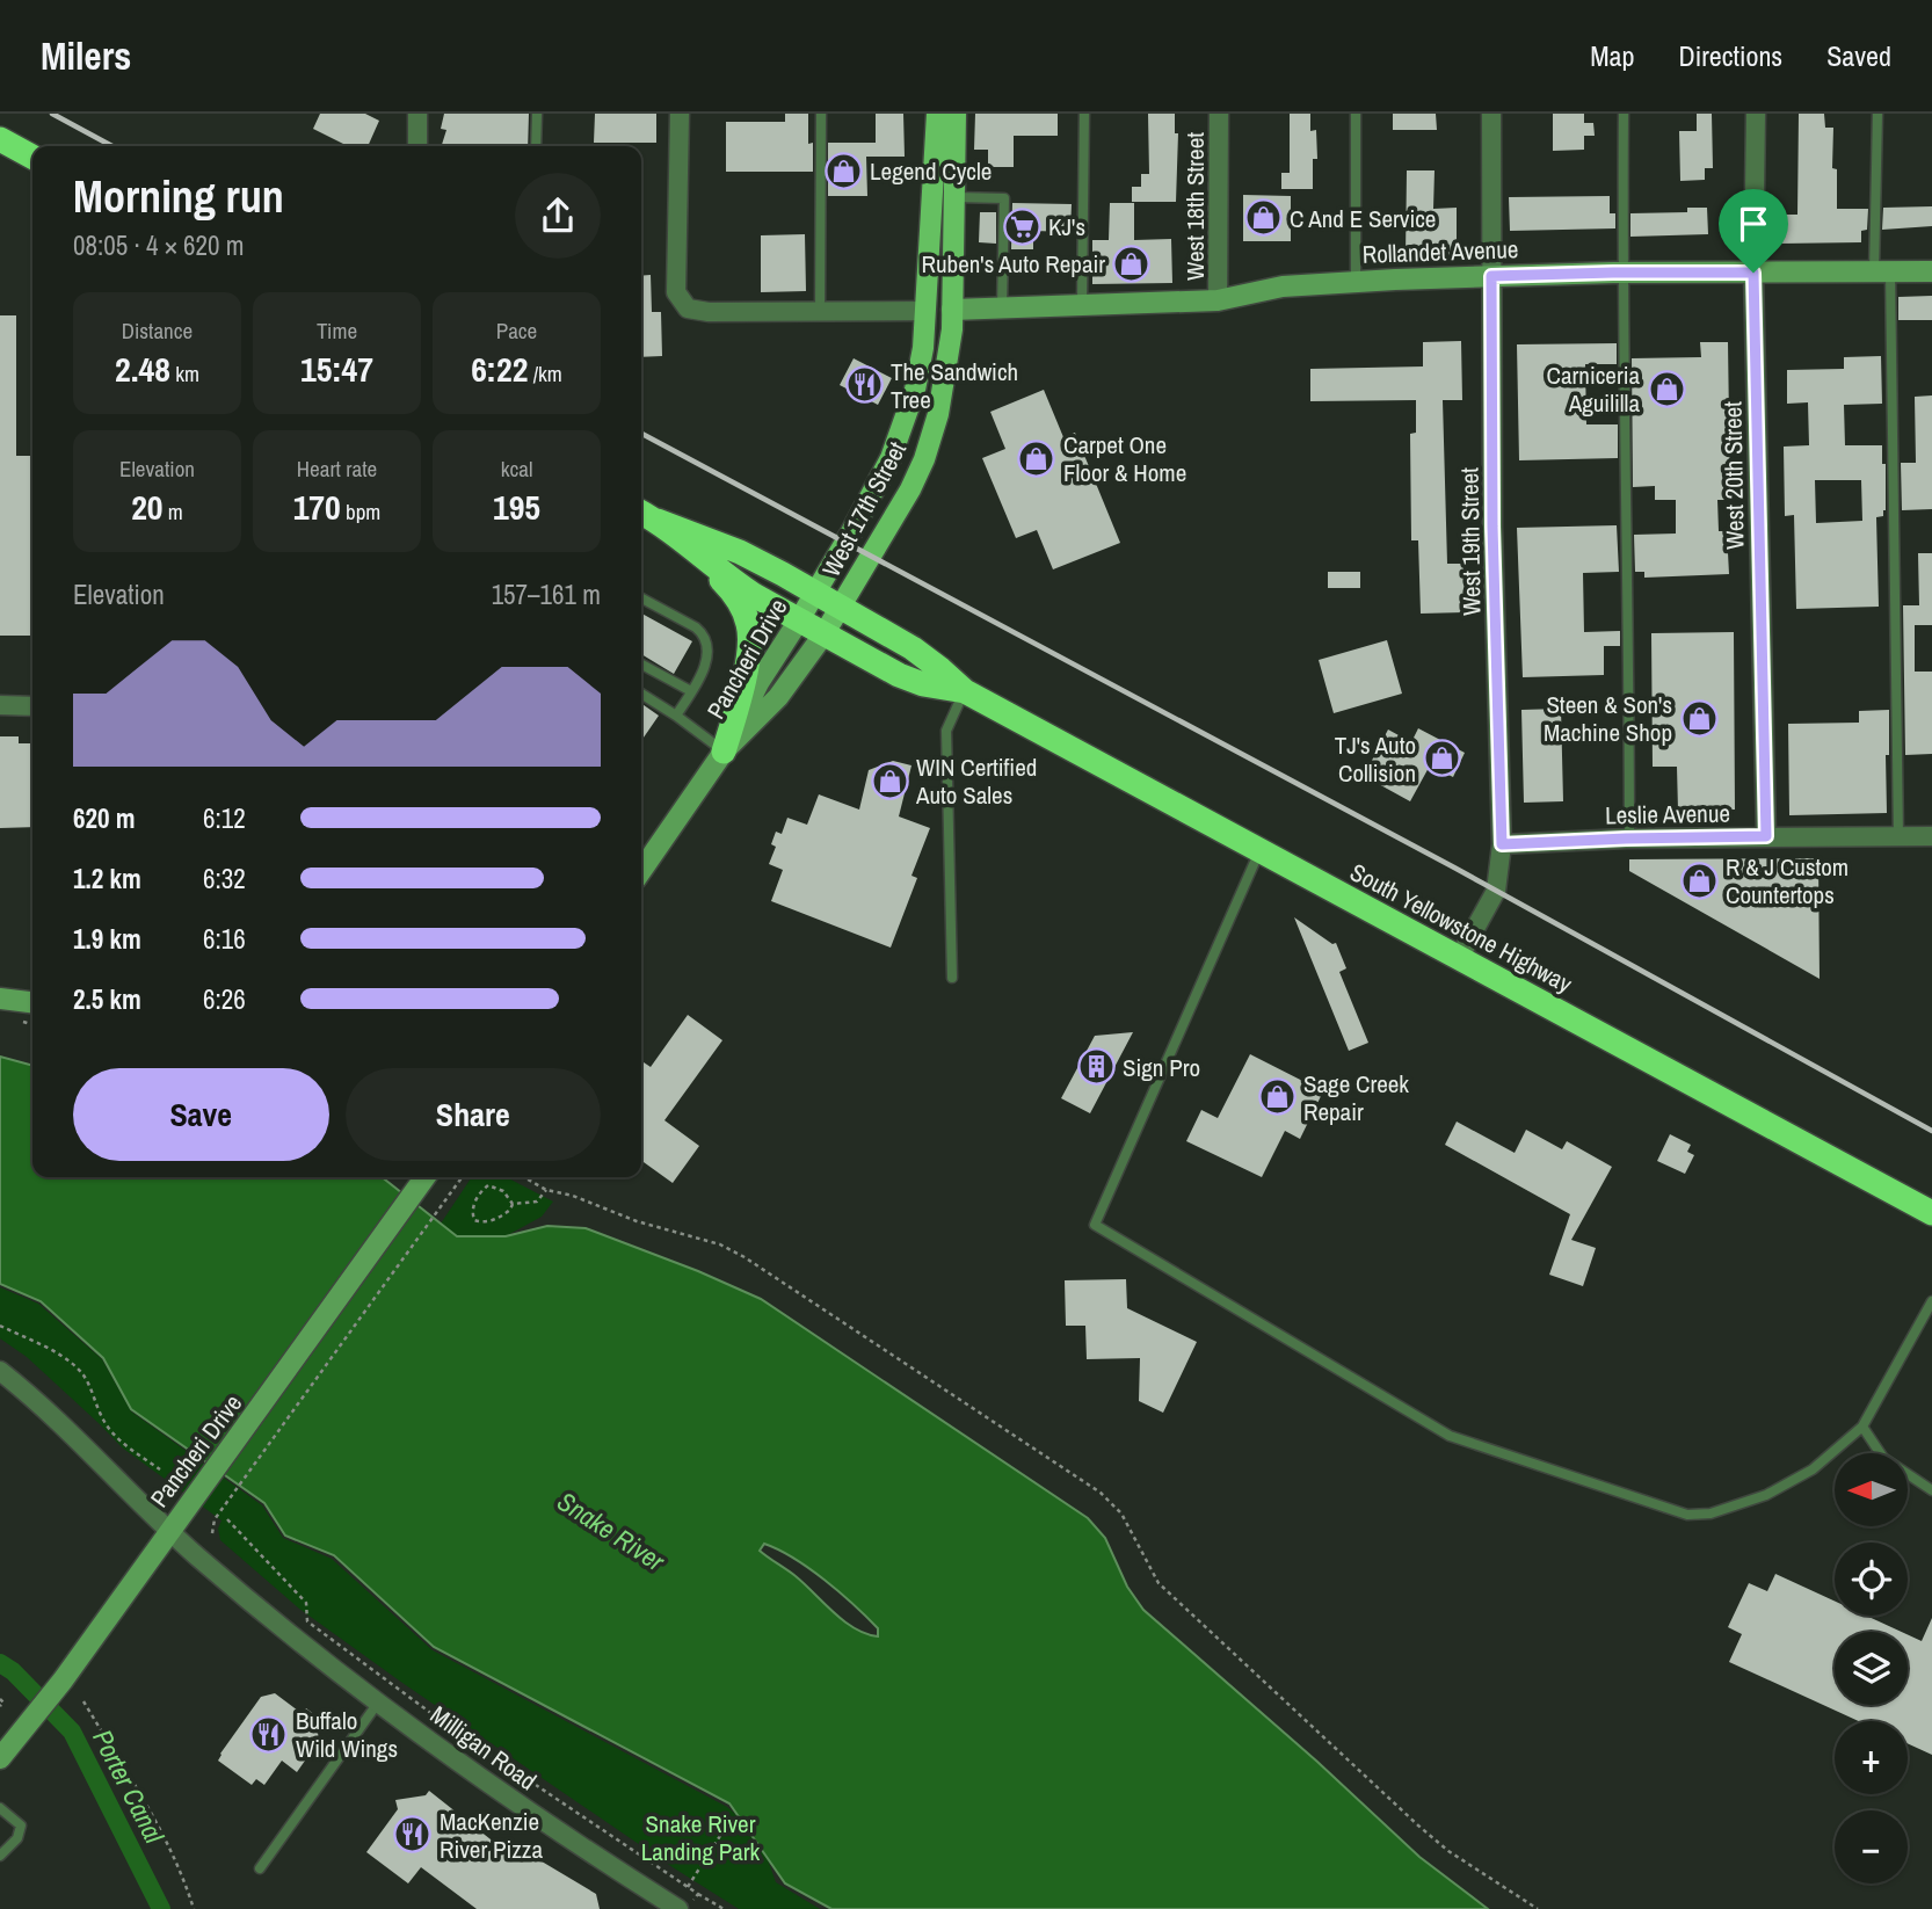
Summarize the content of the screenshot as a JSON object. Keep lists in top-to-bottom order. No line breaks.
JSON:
{"streets":{"highway":["South Yellowstone Highway"],"main road":["Rollandet Avenue","West 17th Street","Pancheri Drive"],"street":["West 18th Street","West 20th Street","West 19th Street","Leslie Avenue","Milligan Road"]},"crossings":[["West 18th Street","Rollandet Avenue"],["Rollandet Avenue","West 20th Street"],["Rollandet Avenue","West 17th Street"],["Rollandet Avenue","West 19th Street"],["West 20th Street","Leslie Avenue"],["West 17th Street","Pancheri Drive"],["West 17th Street","South Yellowstone Highway"],["West 19th Street","Leslie Avenue"],["West 19th Street","South Yellowstone Highway"],["Pancheri Drive","South Yellowstone Highway"],["Pancheri Drive","Milligan Road"]],"water":["Snake River","Porter Canal"],"parks":["Snake River Landing Park"],"places":{"shop":["Legend Cycle","C And E Service","Ruben's Auto Repair","Carniceria Aguililla","Carpet One Floor & Home","Steen & Son's Machine Shop","TJ's Auto Collision","WIN Certified Auto Sales","R & J Custom Countertops","Sage Creek Repair"],"supermarket":["KJ's"],"restaurant":["The Sandwich Tree","Buffalo Wild Wings","MacKenzie River Pizza"],"building":["Sign Pro"]},"north":"left","page":{"header":"Milers","nav":["Map","Directions","Saved"],"heading":["Morning run","08:05 · 4 × 620 m"],"stats":[["Distance","2.48 km"],["Time","15:47"],["Pace","6:22 /km"],["Elevation","20 m"],["Heart rate","170 bpm"],["kcal","195"]],"chart":["Elevation","157–161 m"],"list":[{"name":"620 m","note":"6:12"},{"name":"1.2 km","note":"6:32"},{"name":"1.9 km","note":"6:16"},{"name":"2.5 km","note":"6:26"}],"buttons":["Save","Share"],"map_buttons":["+","−"]}}
